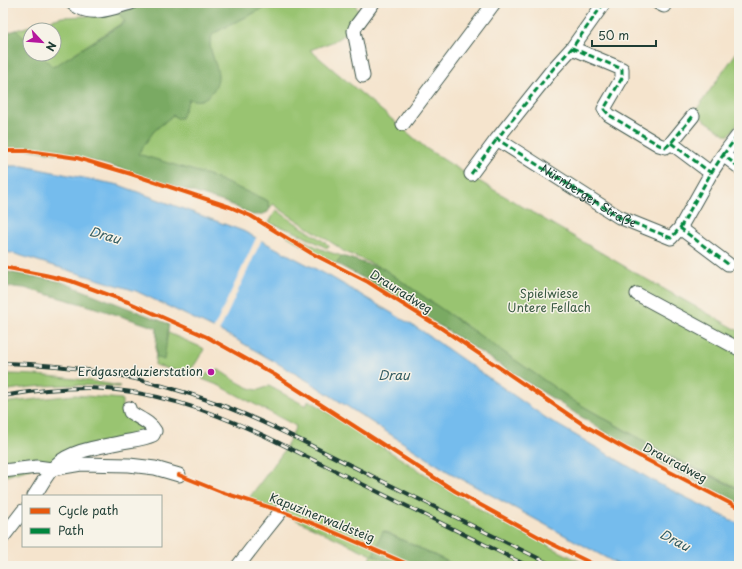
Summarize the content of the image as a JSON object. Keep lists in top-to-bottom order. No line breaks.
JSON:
{"streets":{"street":["Nürnberger Straße"],"cycle path":["Drauradweg","Kapuzinerwaldsteig"]},"water":["Drau"],"parks":["Spielwiese Untere Fellach"],"places":["Erdgasreduzierstation"],"legend":["Cycle path","Path"],"scale_bar":"50 m","north":"bottom right"}
